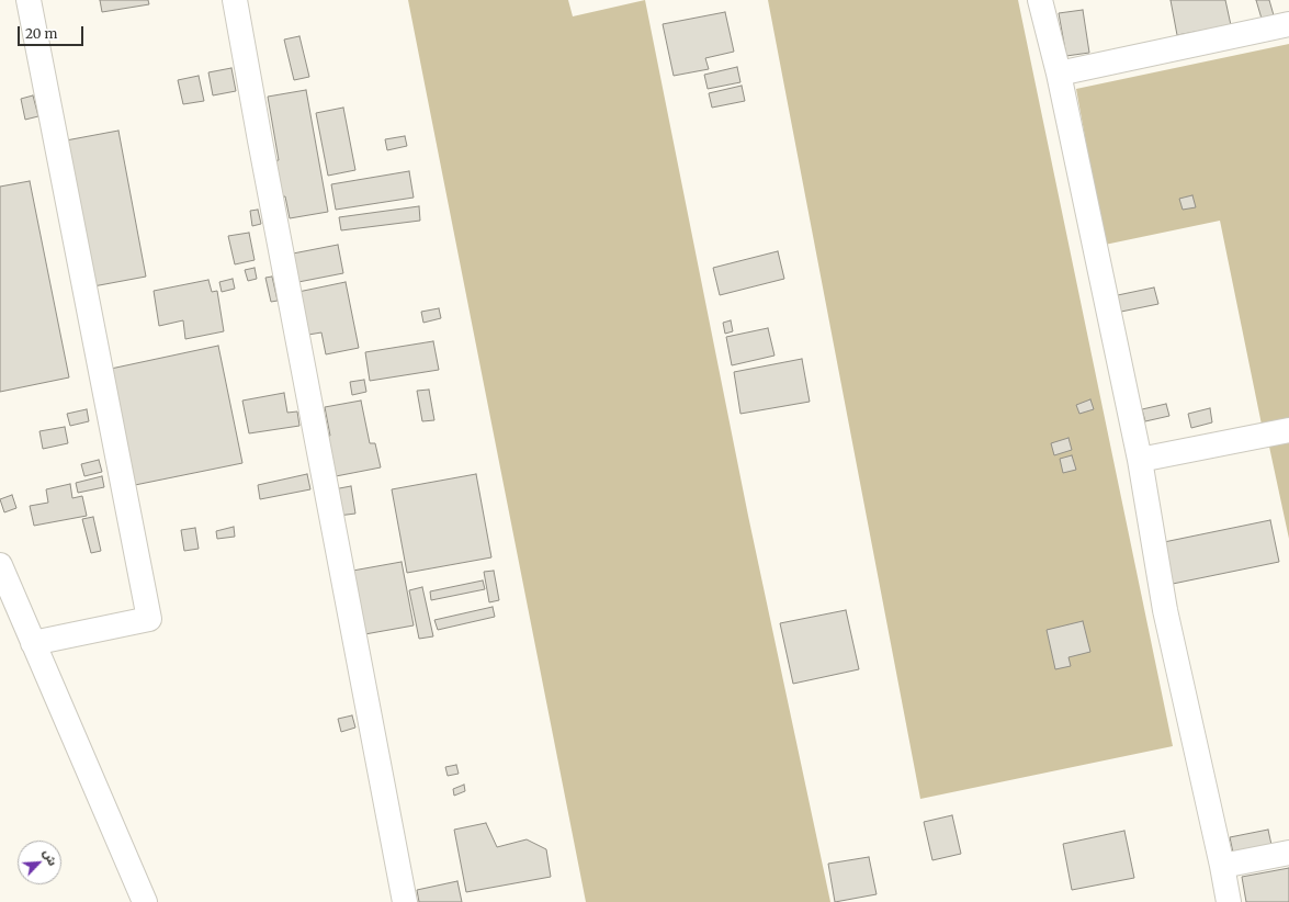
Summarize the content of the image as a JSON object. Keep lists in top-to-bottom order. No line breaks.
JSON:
{"scale_bar":"20 m","north":"top right"}
